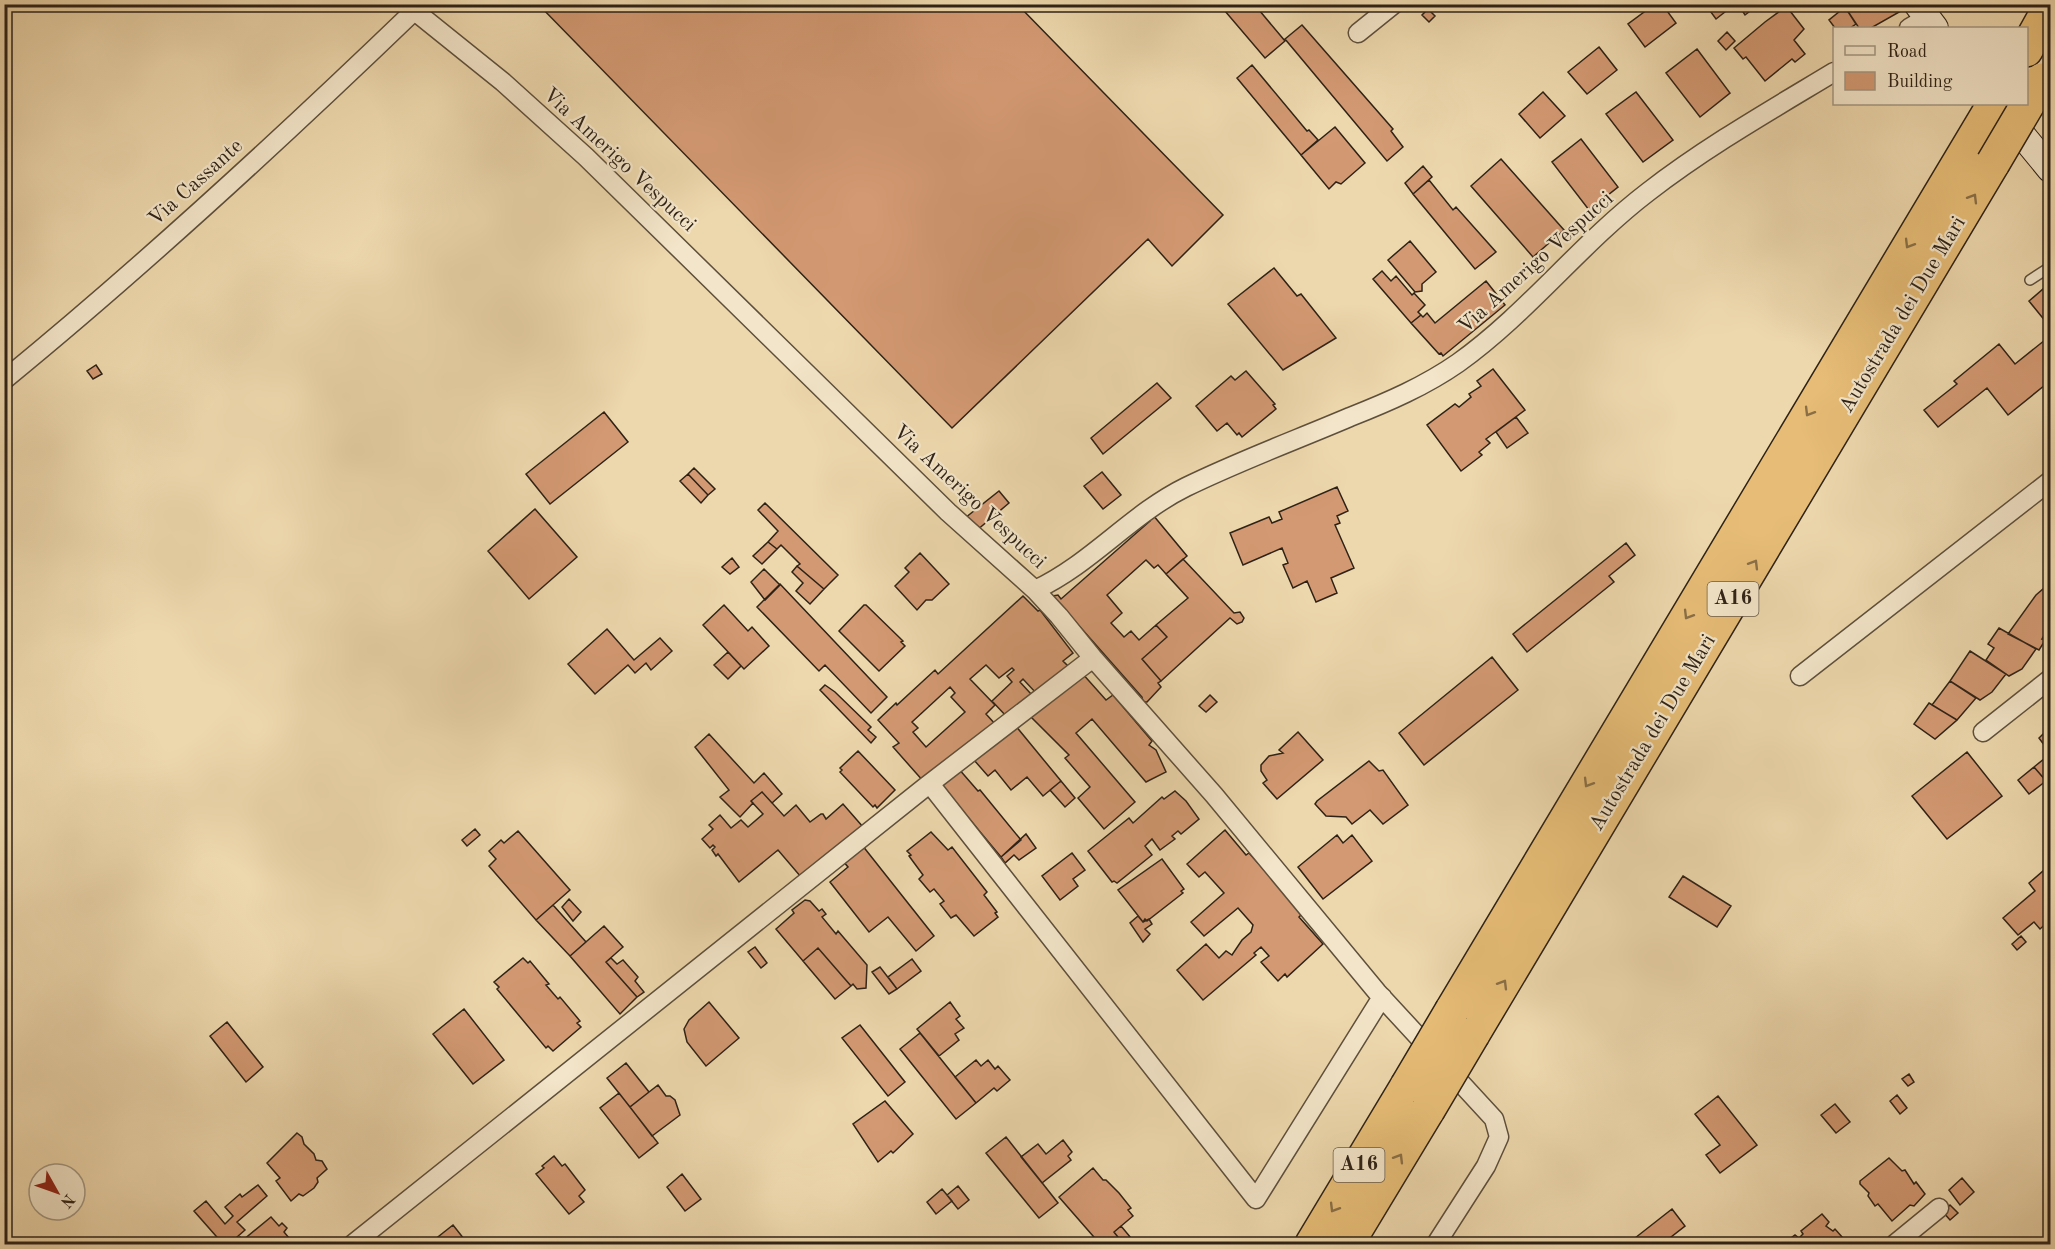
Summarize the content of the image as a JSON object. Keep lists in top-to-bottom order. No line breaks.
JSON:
{"streets":{"highway":["Autostrada dei Due Mari","A16"],"street":["Via Amerigo Vespucci","Via Cassante"]},"crossings":[["Via Amerigo Vespucci","Via Cassante"]],"legend":["Road","Building"],"north":"bottom right"}
